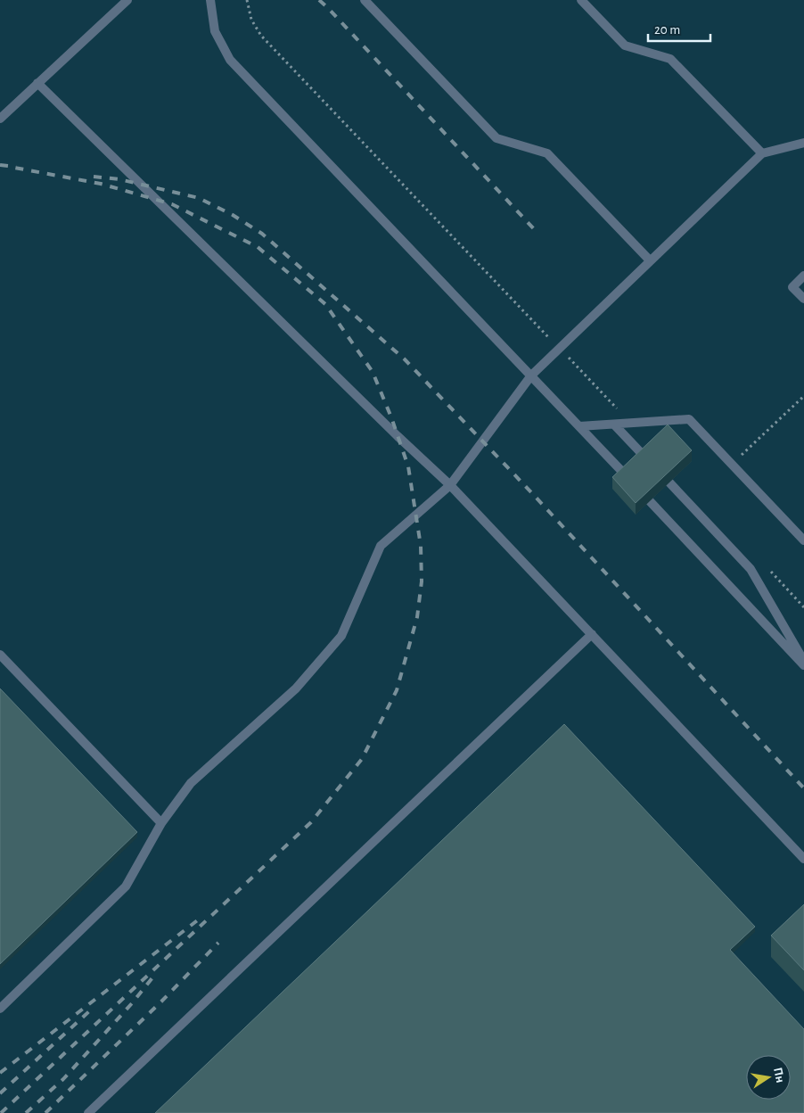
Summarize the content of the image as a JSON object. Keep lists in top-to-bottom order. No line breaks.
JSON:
{"scale_bar":"20 m","north":"right"}
